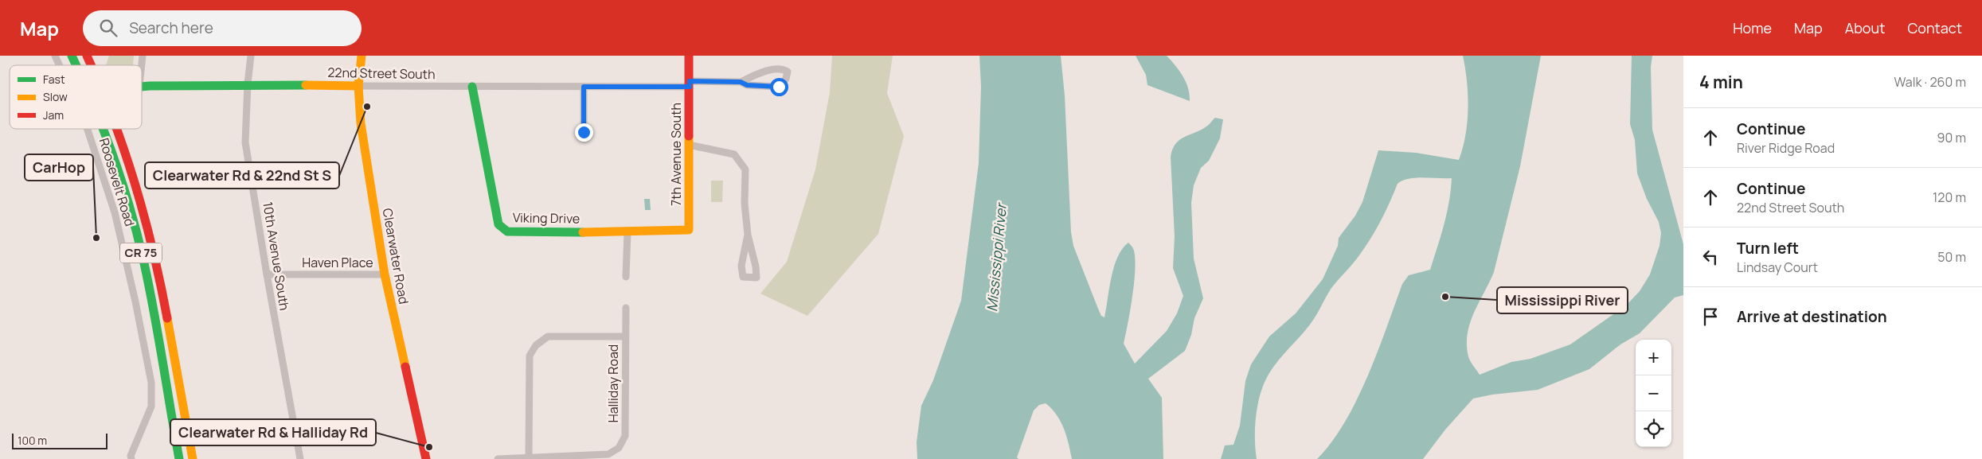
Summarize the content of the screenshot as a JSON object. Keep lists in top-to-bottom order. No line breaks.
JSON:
{"streets":{"street":["22nd Street South","7th Avenue South","Roosevelt Road","Viking Drive","CR 75","10th Avenue South","Clearwater Road","Haven Place","Halliday Road"]},"crossings":[["22nd Street South","7th Avenue South"],["22nd Street South","Viking Drive"],["22nd Street South","10th Avenue South"],["22nd Street South","Clearwater Road"],["7th Avenue South","Viking Drive"],["10th Avenue South","Haven Place"],["Clearwater Road","Haven Place"]],"water":["Mississippi River"],"places":["Clearwater Rd & 22nd St S","CarHop","Mississippi River","Clearwater Rd & Halliday Rd"],"legend":["Fast","Slow","Jam"],"scale_bar":"100 m","page":{"header":"Map","search":"Search here","nav":["Home","Map","About","Contact"],"heading":["4 min","Walk · 260 m"],"list":[["Continue","River Ridge Road","90 m"],["Continue","22nd Street South","120 m"],["Turn left","Lindsay Court","50 m"],"Arrive at destination"],"map_buttons":["+","−"],"scale":"100 m"}}
